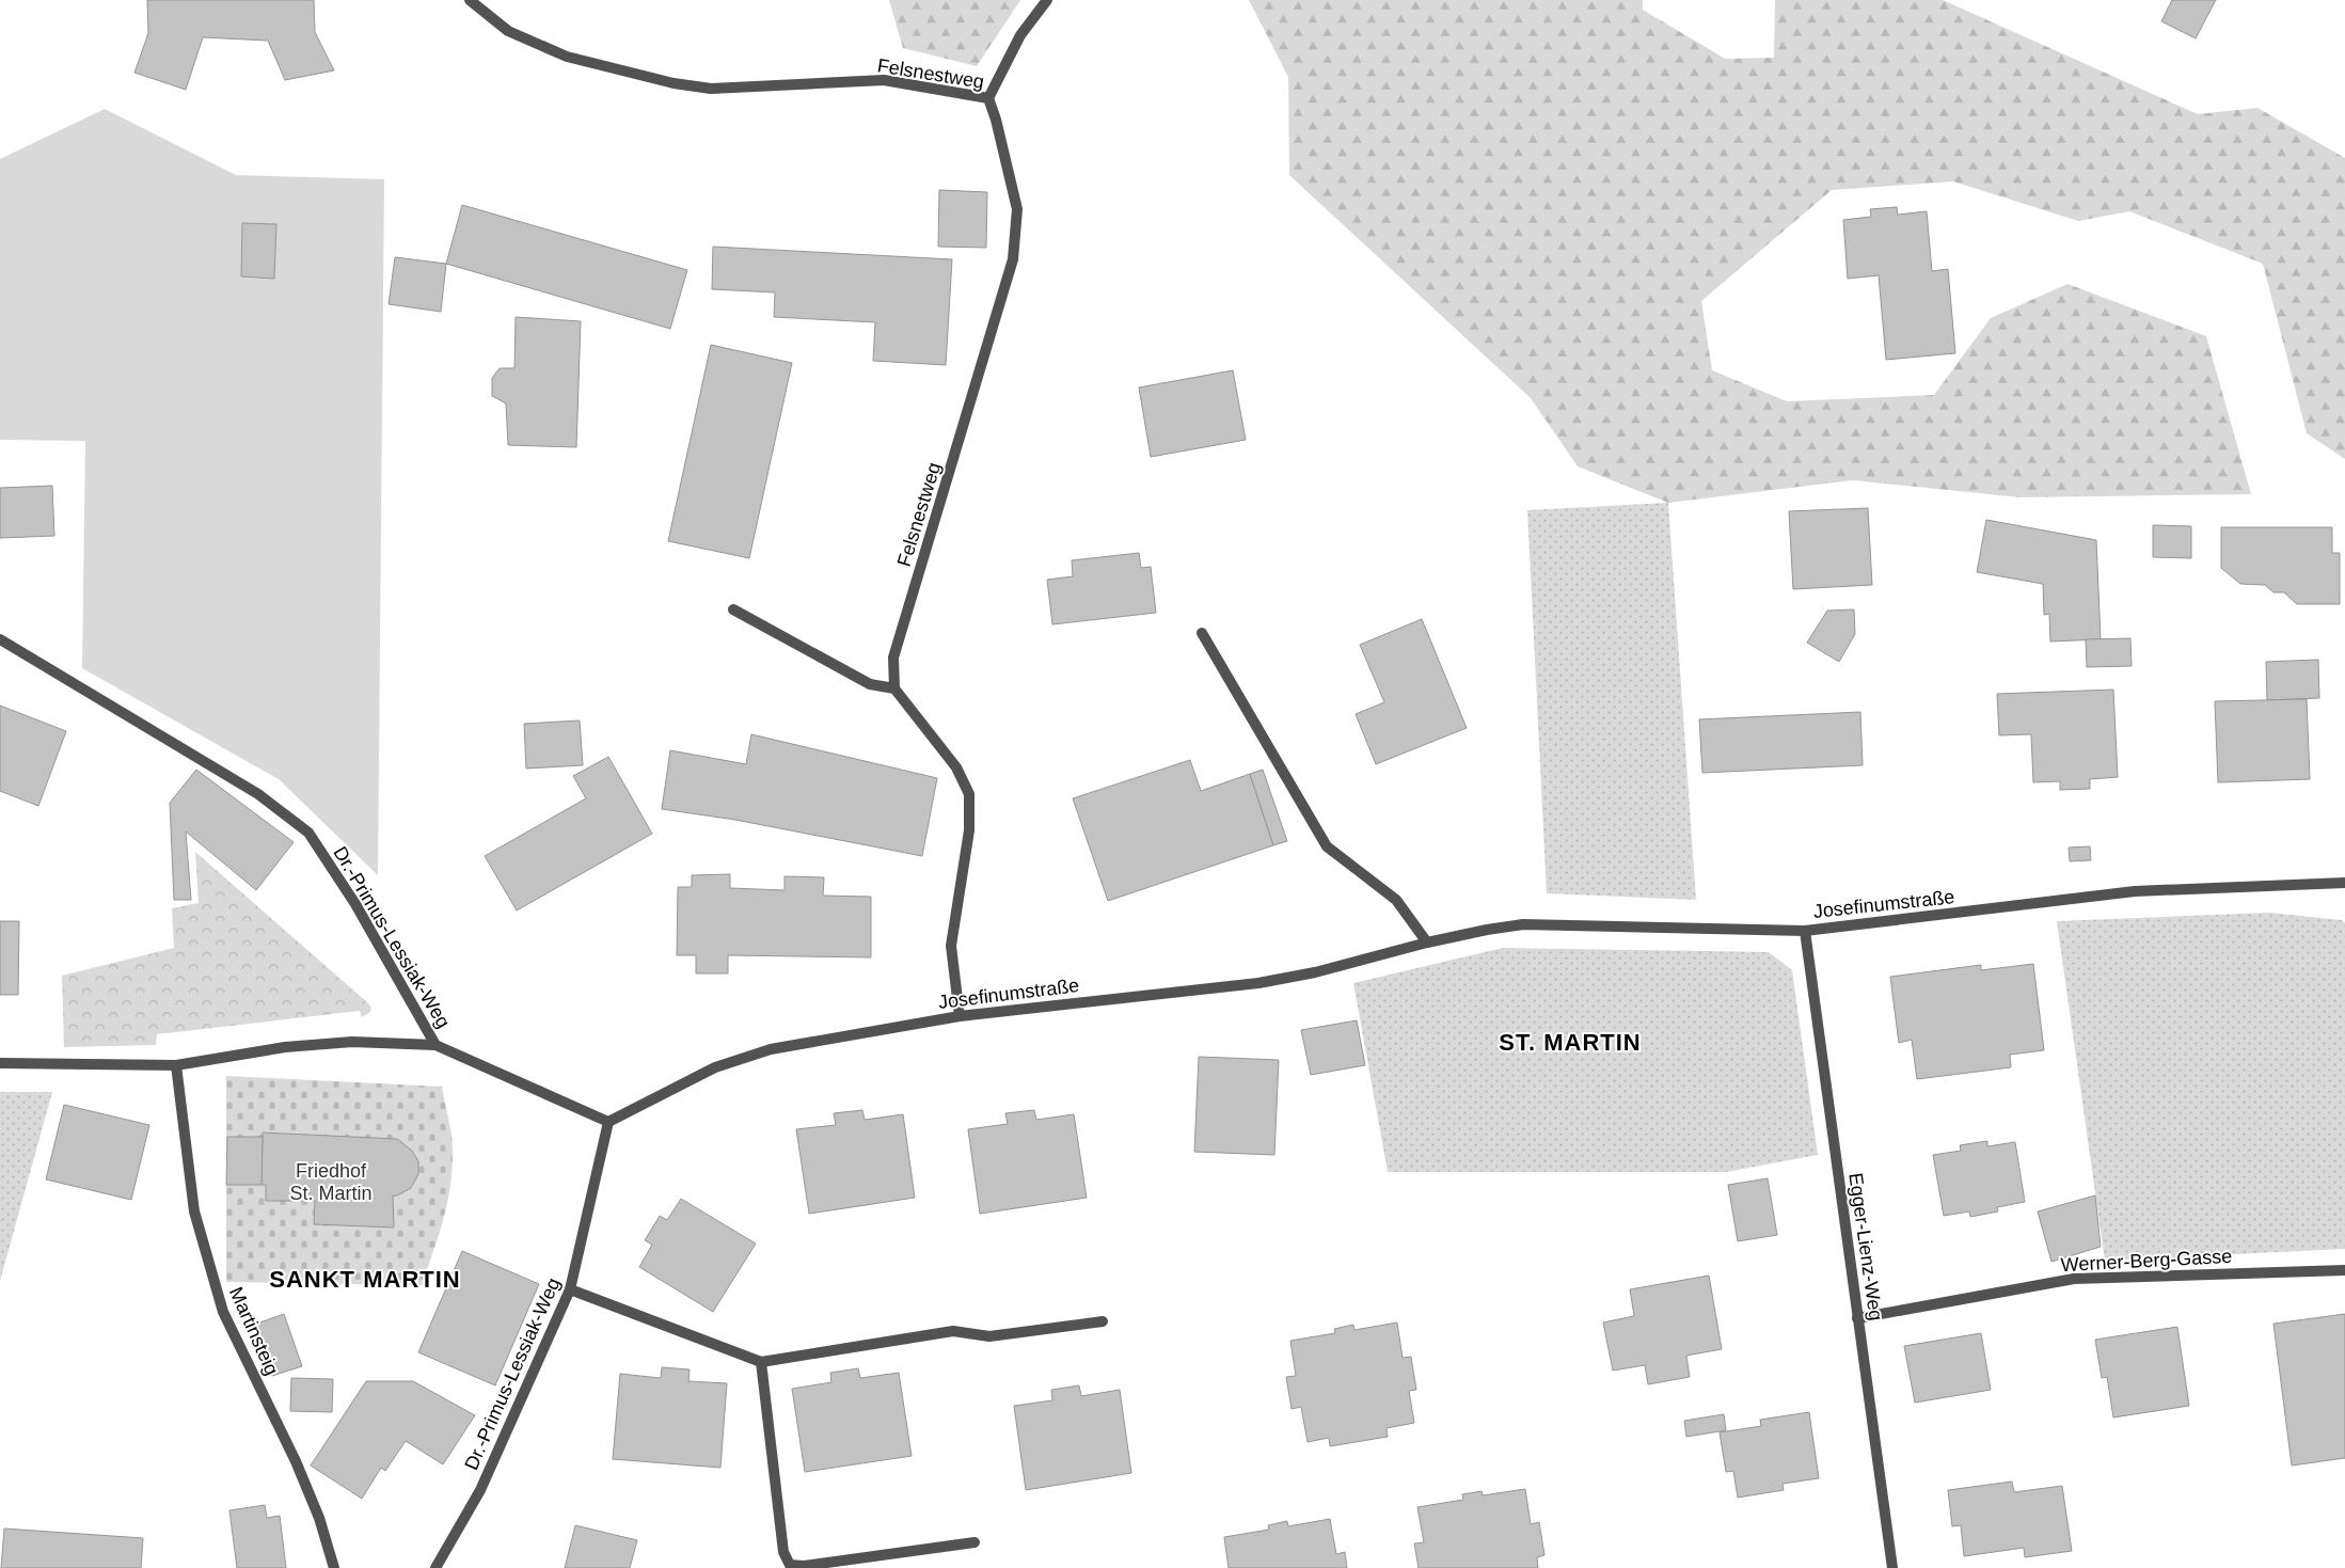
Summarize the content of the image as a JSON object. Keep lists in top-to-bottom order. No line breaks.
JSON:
{"streets":{"street":["Felsnestweg","Josefinumstraße","Dr.-Primus-Lessiak-Weg","Egger-Lienz-Weg","Werner-Berg-Gasse","Martinsteig"]},"crossings":[["Josefinumstraße","Dr.-Primus-Lessiak-Weg"],["Josefinumstraße","Egger-Lienz-Weg"],["Egger-Lienz-Weg","Werner-Berg-Gasse"]],"districts":["ST. MARTIN","SANKT MARTIN"],"parks":["Friedhof St. Martin"]}
